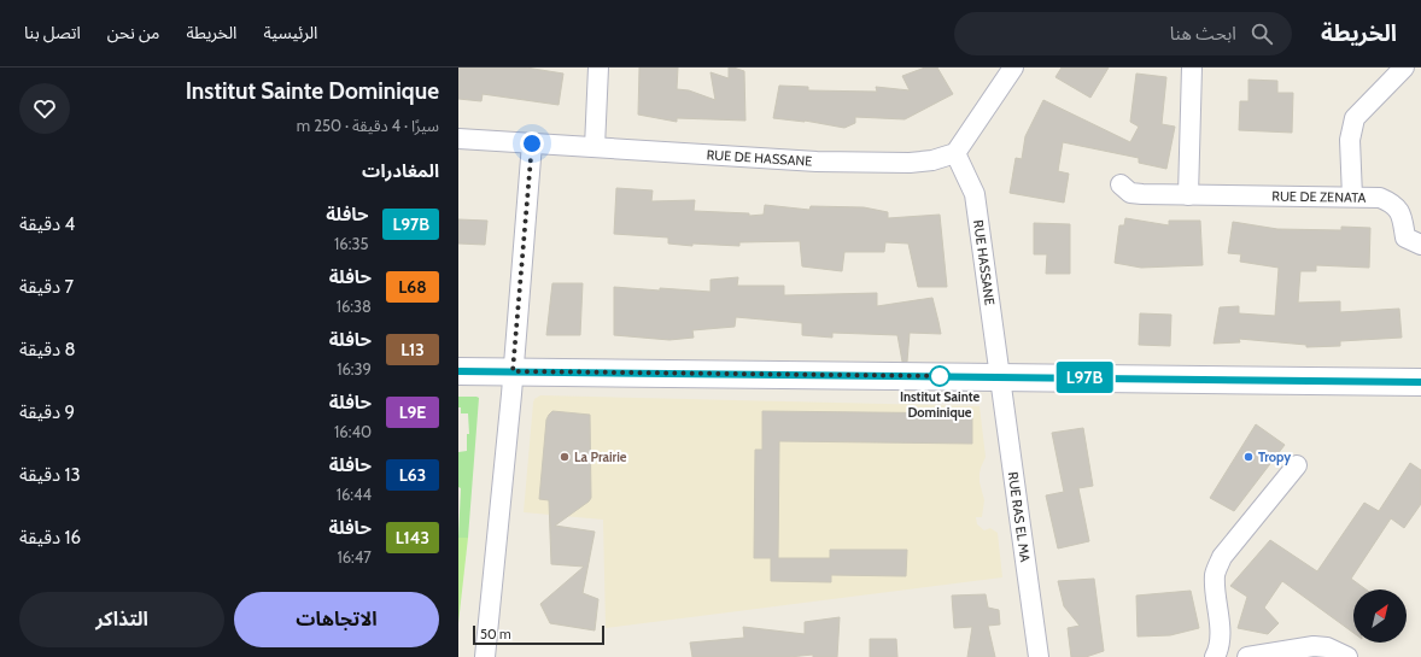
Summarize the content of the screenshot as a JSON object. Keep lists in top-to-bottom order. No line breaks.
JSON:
{"streets":{"street":["RUE DE HASSANE","RUE DE ZENATA","RUE HASSANE","RUE RAS EL MA"]},"crossings":[["RUE DE HASSANE","RUE HASSANE"],["RUE HASSANE","RUE RAS EL MA"]],"places":["Institut Sainte Dominique","La Prairie","Tropy"],"lines":["bus line L97B"],"scale_bar":"50 m","north":"top right","page":{"header":"الخريطة","search":"ابحث هنا","nav":["الرئيسية","الخريطة","من نحن","اتصل بنا"],"on_map":"L97B","heading":[["Institut Sainte Dominique","سيرًا · 4 دقيقة · 250 m"],"المغادرات"],"list":[{"mark":"L97B","name":"حافلة","note":"16:35","value":"4 دقيقة"},{"mark":"L68","name":"حافلة","note":"16:38","value":"7 دقيقة"},{"mark":"L13","name":"حافلة","note":"16:39","value":"8 دقيقة"},{"mark":"L9E","name":"حافلة","note":"16:40","value":"9 دقيقة"},{"mark":"L63","name":"حافلة","note":"16:44","value":"13 دقيقة"},{"mark":"L143","name":"حافلة","note":"16:47","value":"16 دقيقة"}],"buttons":["الاتجاهات","التذاكر"],"scale":"50 m"}}
